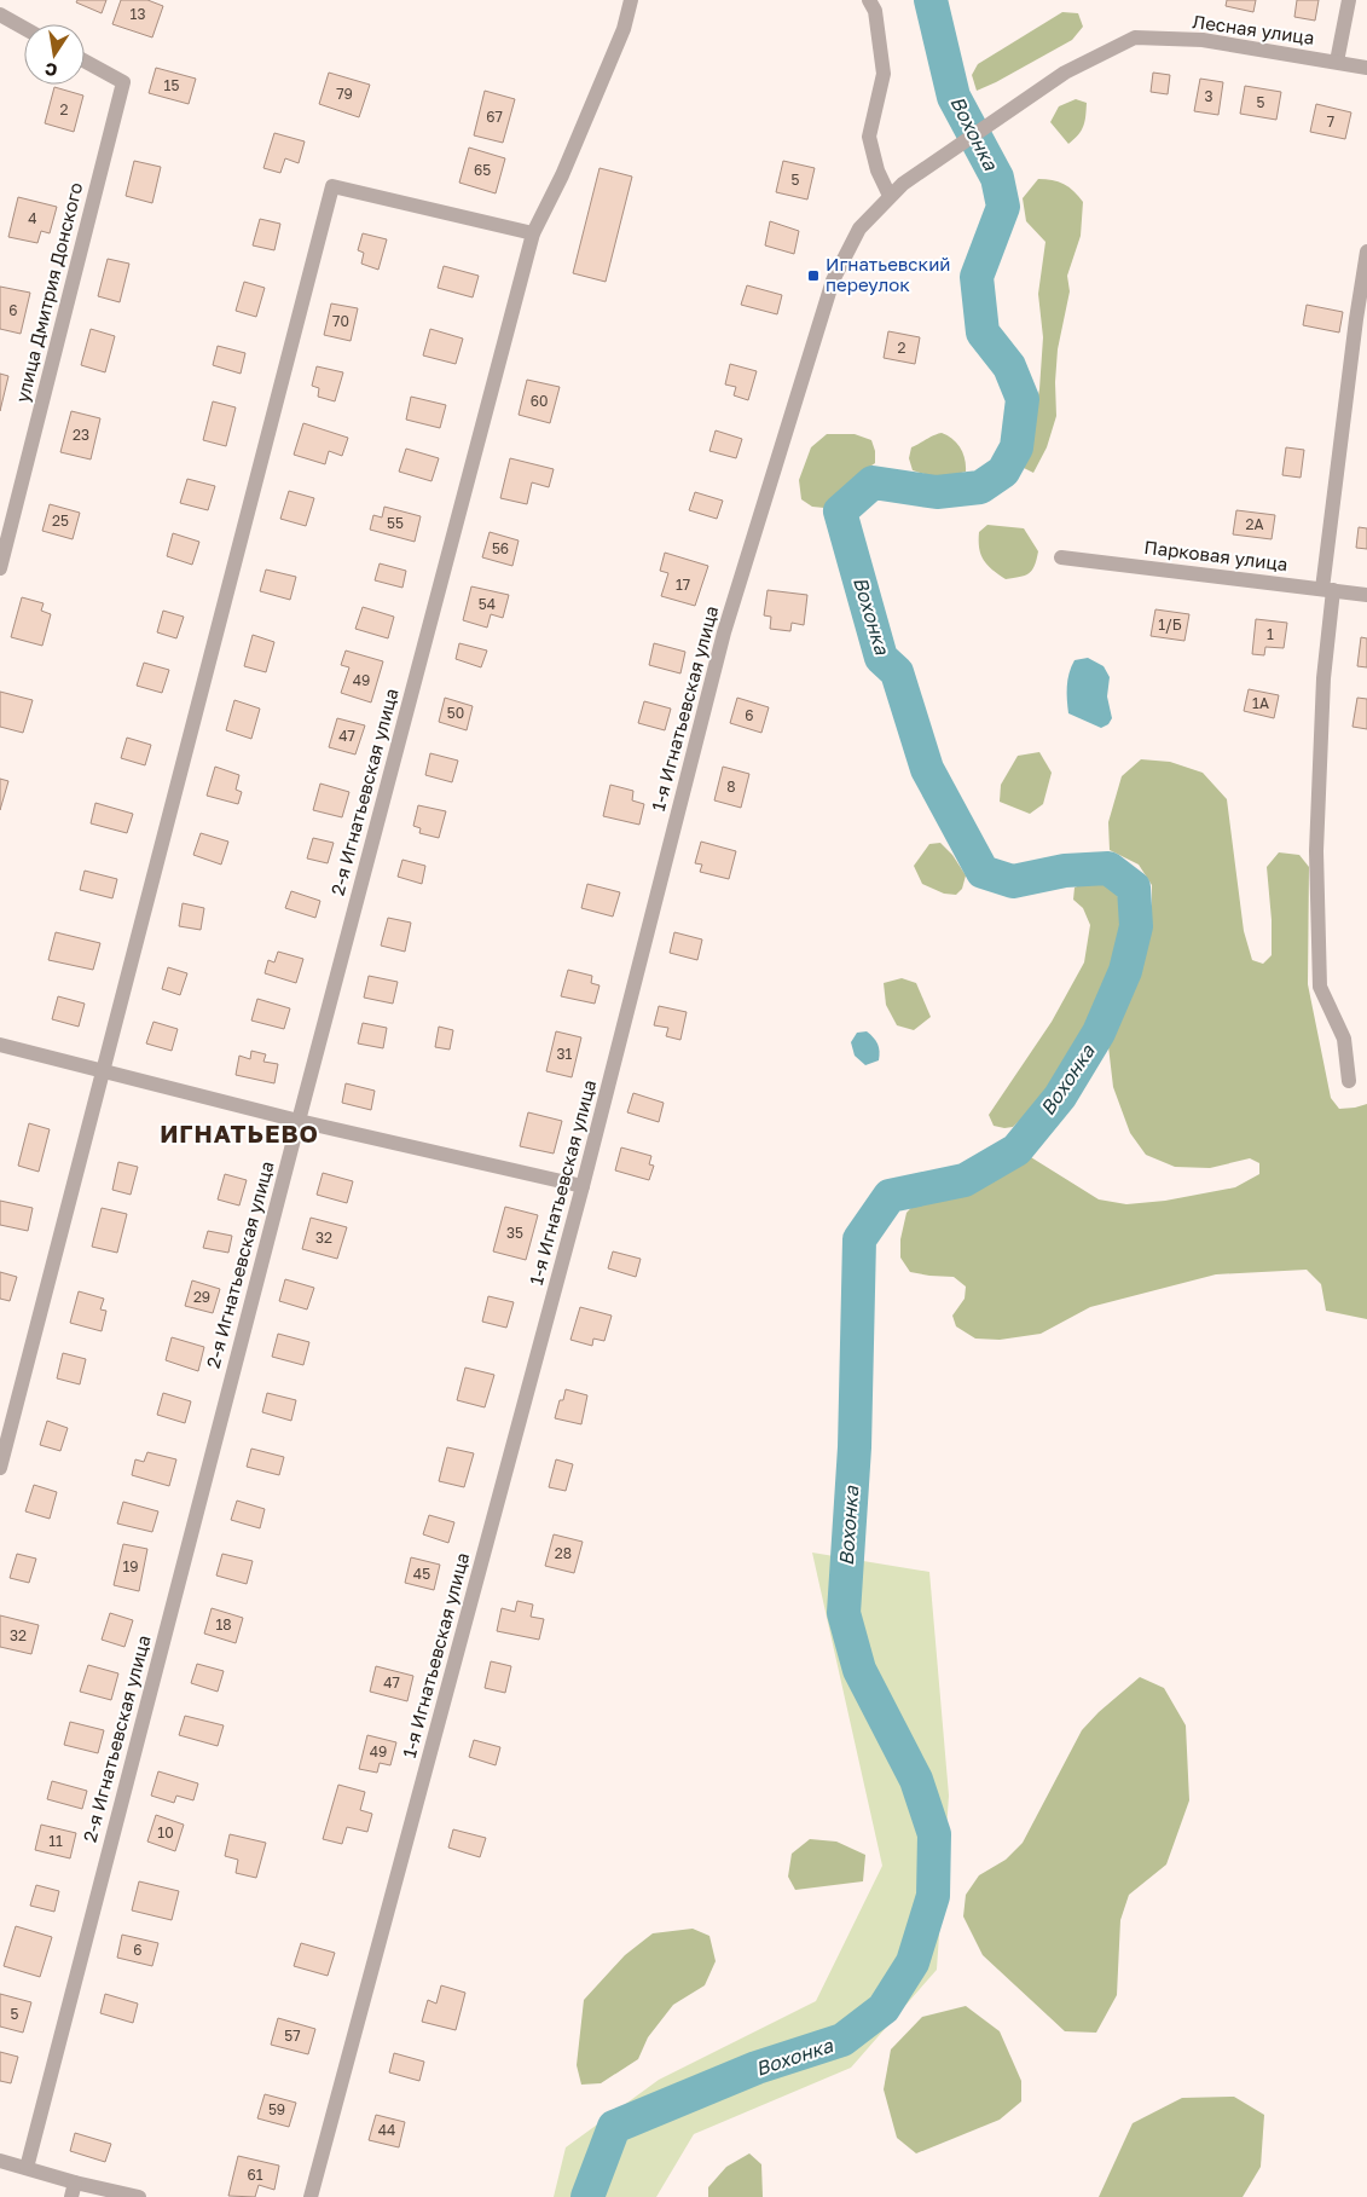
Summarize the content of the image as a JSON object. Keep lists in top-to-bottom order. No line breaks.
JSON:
{"streets":{"street":["Лесная улица","улица Дмитрия Донского","Парковая улица","1-я Игнатьевская улица","2-я Игнатьевская улица"]},"crossings":[["Лесная улица","1-я Игнатьевская улица"]],"districts":["ИГНАТЬЕВО"],"water":["Вохонка"],"places":{"transit":["Игнатьевский переулок"]},"house_numbers":["13","15","79","3","5","2","67","7","65","5","4","6","70","2","60","23","25","55","2А","56","17","54","1/Б","1","49","1А","50","6","47","8","31","35","32","29","28","19","45","18","32","47","49","10","11","6","5","57","59","44","61"],"north":"bottom"}
